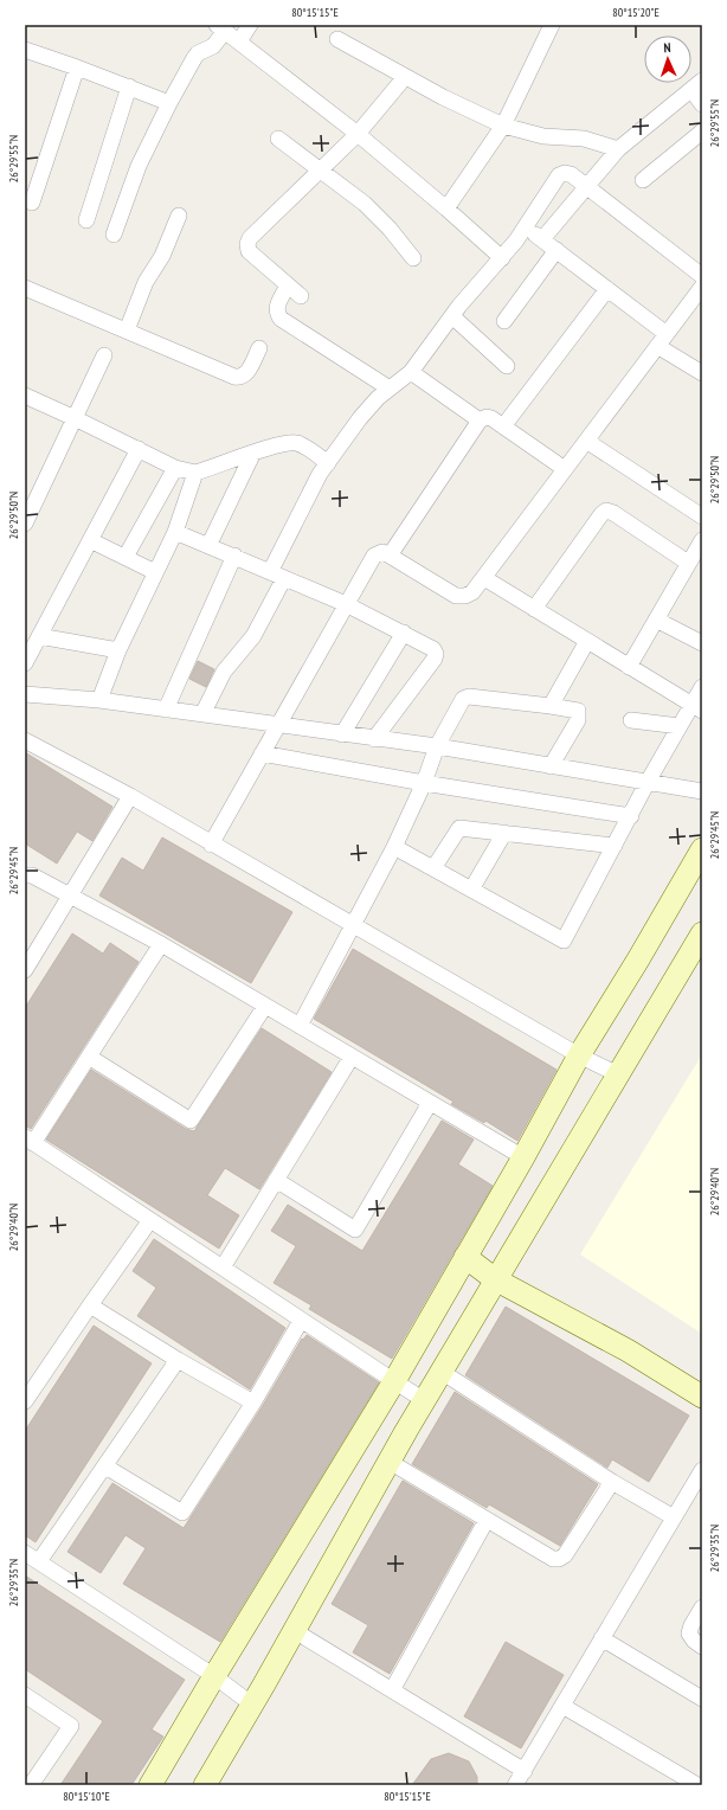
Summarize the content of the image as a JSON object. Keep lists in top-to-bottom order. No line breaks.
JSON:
{"north":"top","coordinates":["80°15'15\"E","80°15'20\"E","26°29'55\"N","26°29'50\"N","26°29'45\"N","26°29'40\"N","26°29'35\"N","80°15'10\"E"]}
